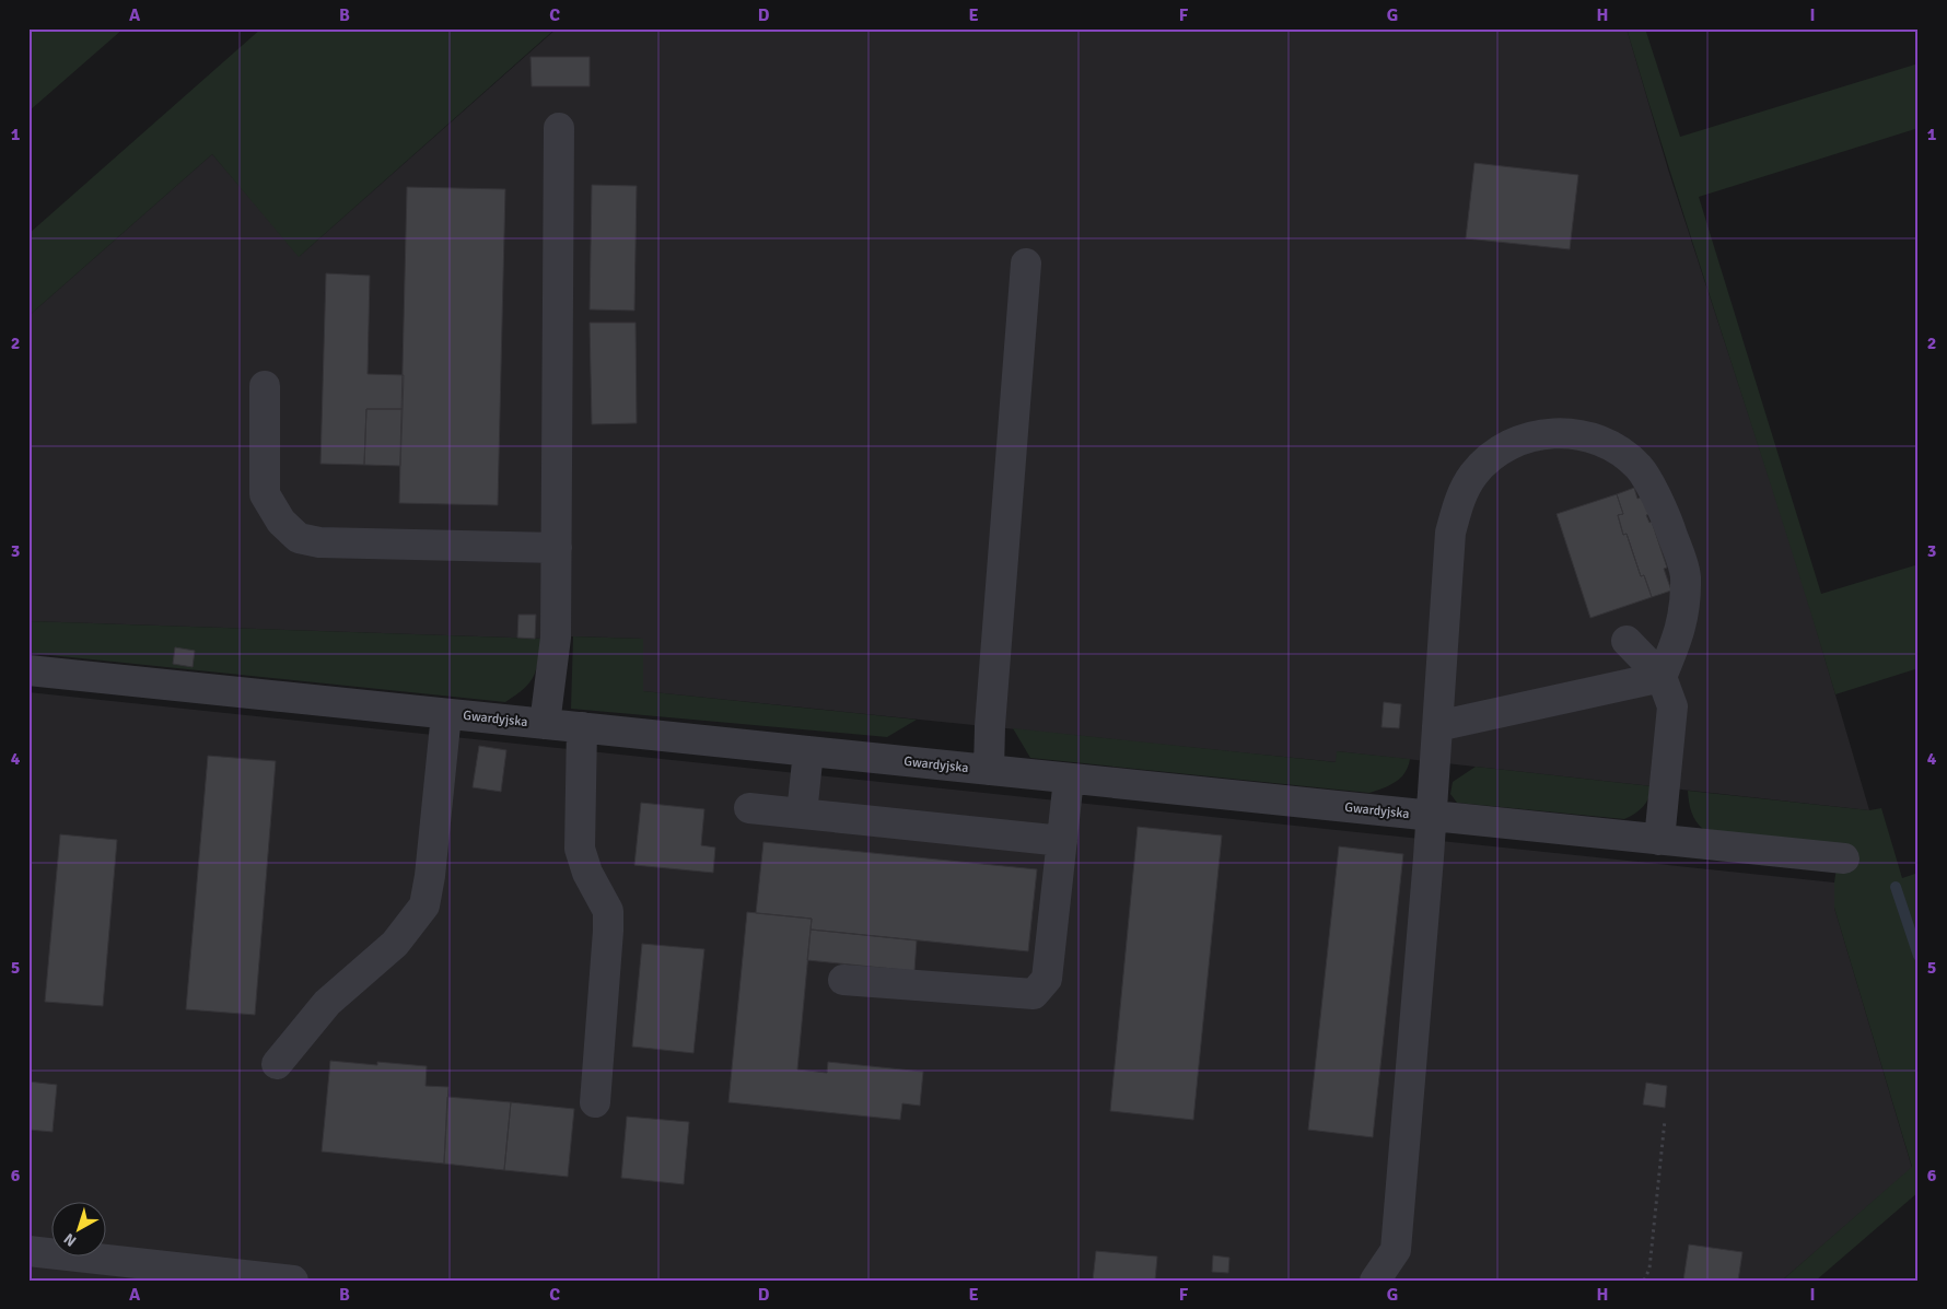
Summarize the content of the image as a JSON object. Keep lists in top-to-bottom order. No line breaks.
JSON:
{"streets":{"street":["Gwardyjska"]},"north":"bottom left","grid":{"columns":["A","B","C","D","E","F","G","H","I"],"rows":["1","2","3","4","5","6"]}}
